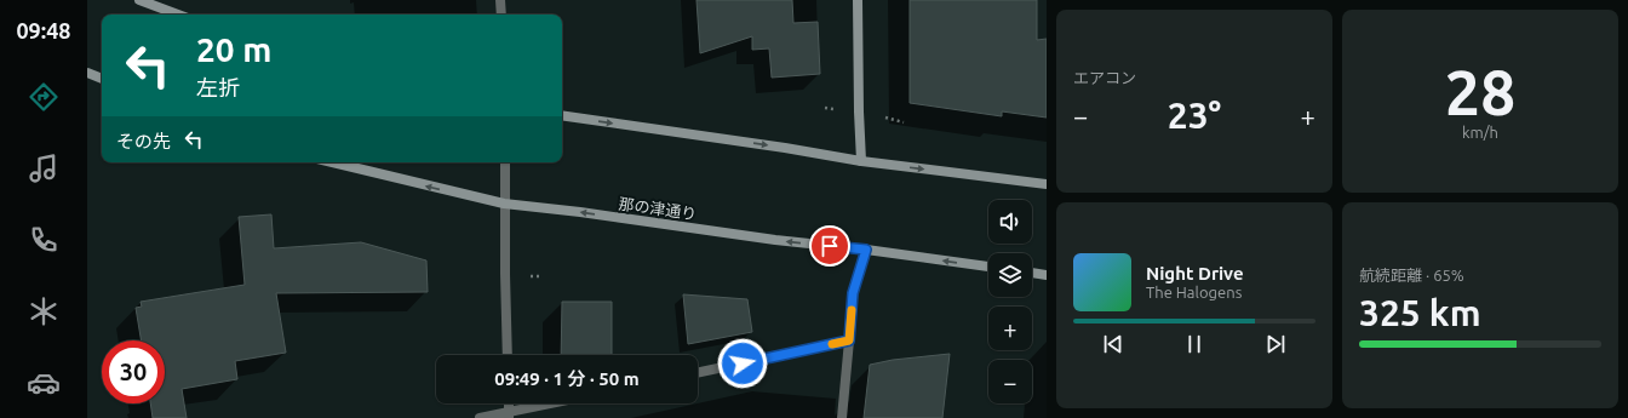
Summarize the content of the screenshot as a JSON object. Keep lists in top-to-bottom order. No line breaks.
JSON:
{"streets":{"main road":["那の津通り"]},"one_way":["那の津通り"],"page":{"tabs":"09:48","tile":["エアコン",["28","km/h"],["航続距離 · 65%","325 km"]],"turn":["20 m","左折"],"heat":["−","23°","+"],"then":"その先","map_buttons":["+","−"],"song":["Night Drive","The Halogens"],"limit":"30","trip":"09:49 · 1 分 · 50 m"}}
